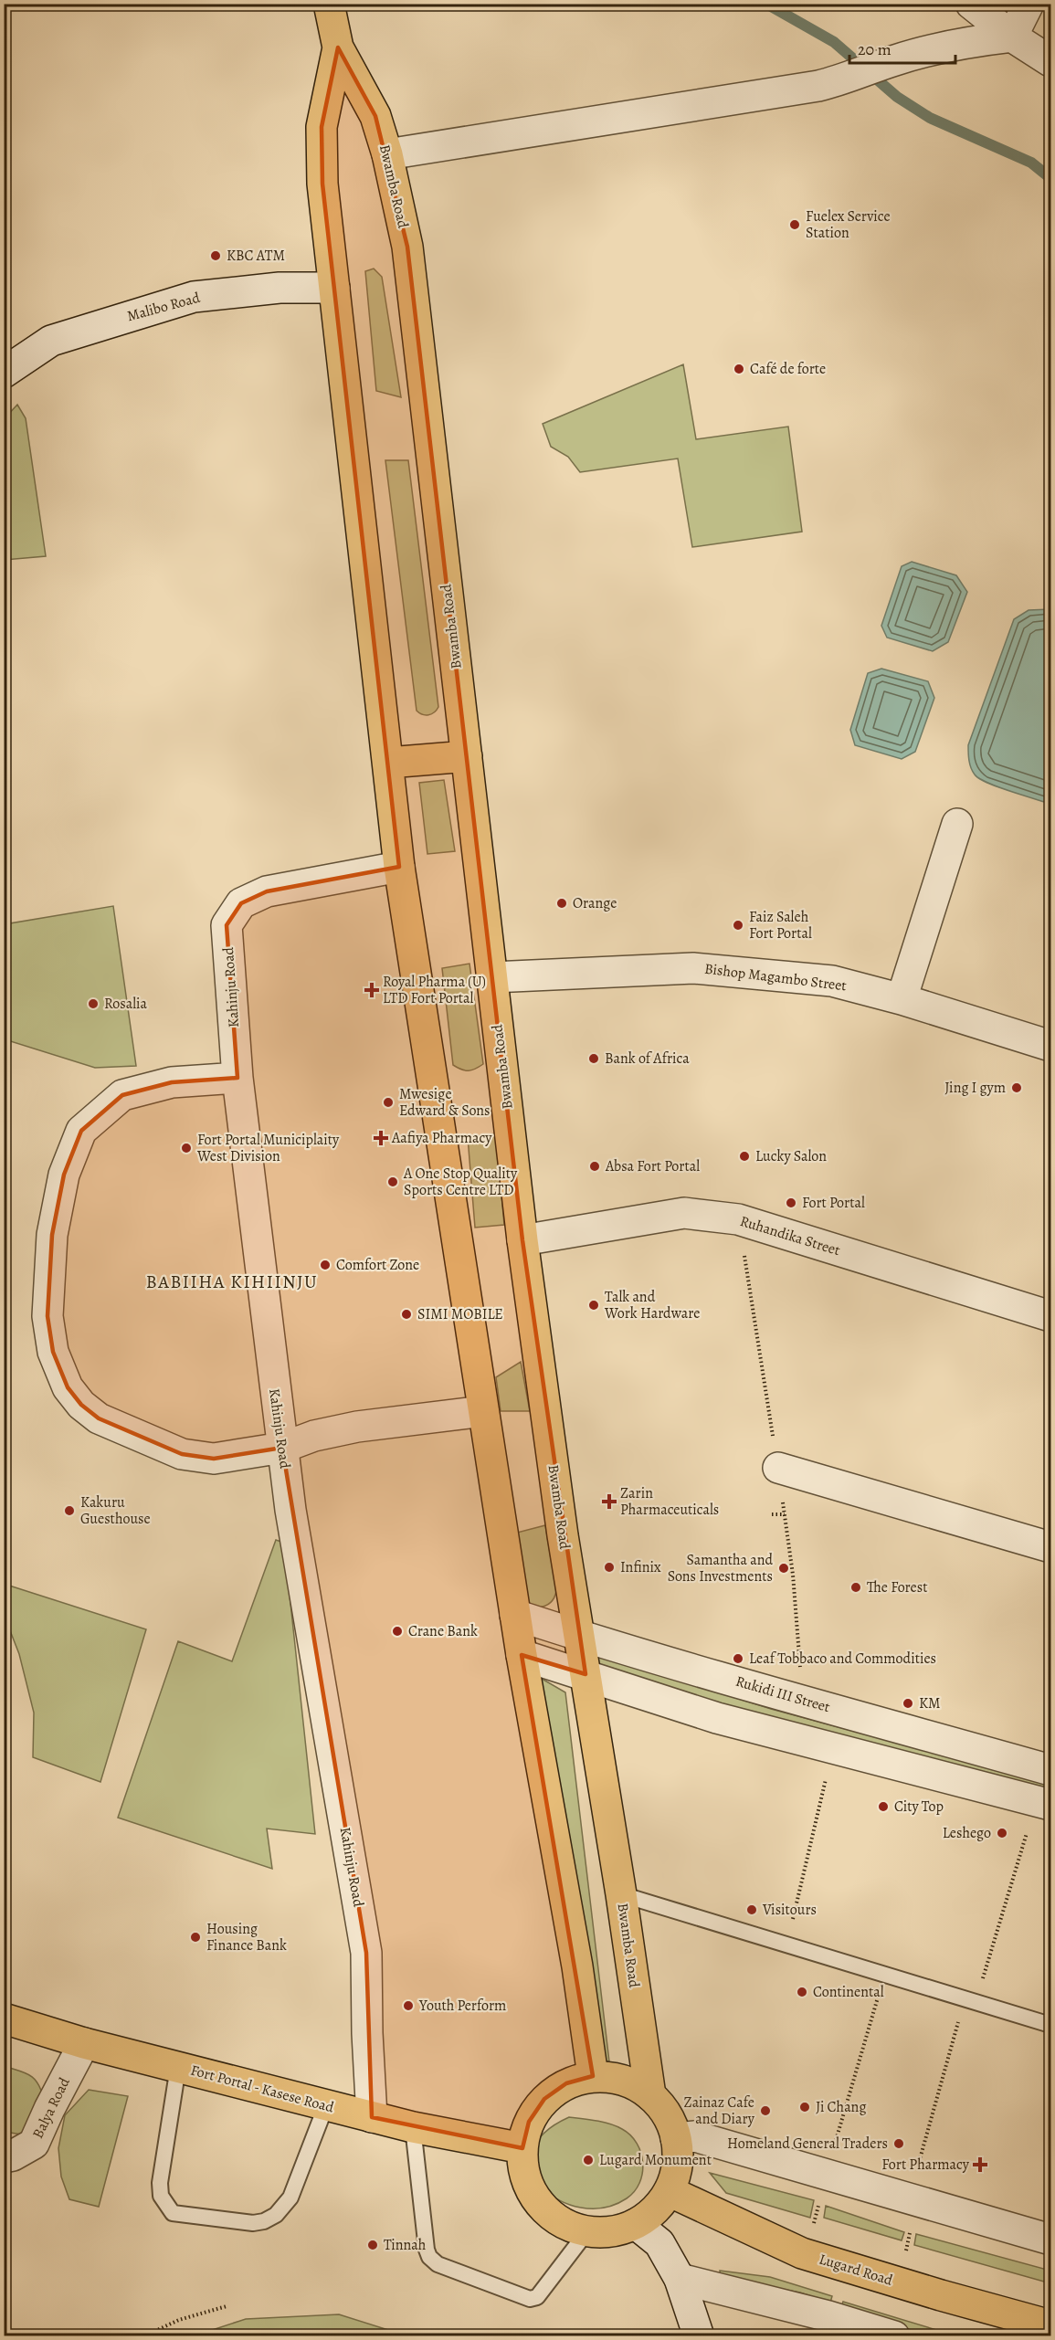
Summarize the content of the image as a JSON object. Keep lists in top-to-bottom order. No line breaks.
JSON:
{"streets":{"main road":["Bwamba Road","Fort Portal - Kasese Road","Lugard Road"],"street":["Malibo Road","Bishop Magambo Street","Kahinju Road","Ruhandika Street","Rukidi III Street","Balya Road"]},"crossings":[["Bwamba Road","Malibo Road"],["Bwamba Road","Bishop Magambo Street"],["Bwamba Road","Kahinju Road"],["Bwamba Road","Ruhandika Street"],["Bwamba Road","Rukidi III Street"],["Bwamba Road","Fort Portal - Kasese Road"],["Bwamba Road","Lugard Road"],["Kahinju Road","Fort Portal - Kasese Road"],["Fort Portal - Kasese Road","Balya Road"],["Fort Portal - Kasese Road","Lugard Road"]],"districts":["BABIIHA KIHIINJU"],"places":{"other":["Fuelex Service Station","KBC ATM","Café de forte","Orange","Faiz Saleh Fort Portal","Rosalia","Bank of Africa","Jing I gym","Mwesige Edward & Sons","Fort Portal Municiplaity West Division","Lucky Salon","Absa Fort Portal","A One Stop Quality Sports Centre LTD","Fort Portal","Comfort Zone","Talk and Work Hardware","SIMI MOBILE","Kakuru Guesthouse","Infinix","Samantha and Sons Investments","The Forest","Crane Bank","Leaf Tobbaco and Commodities","KM","City Top","Leshego","Visitours","Housing Finance Bank","Continental","Youth Perform","Ji Chang","Zainaz Cafe and Diary","Homeland General Traders","Lugard Monument","Tinnah"],"health":["Royal Pharma (U) LTD Fort Portal","Aafiya Pharmacy","Zarin Pharmaceuticals","Fort Pharmacy"]},"scale_bar":"20 m"}
